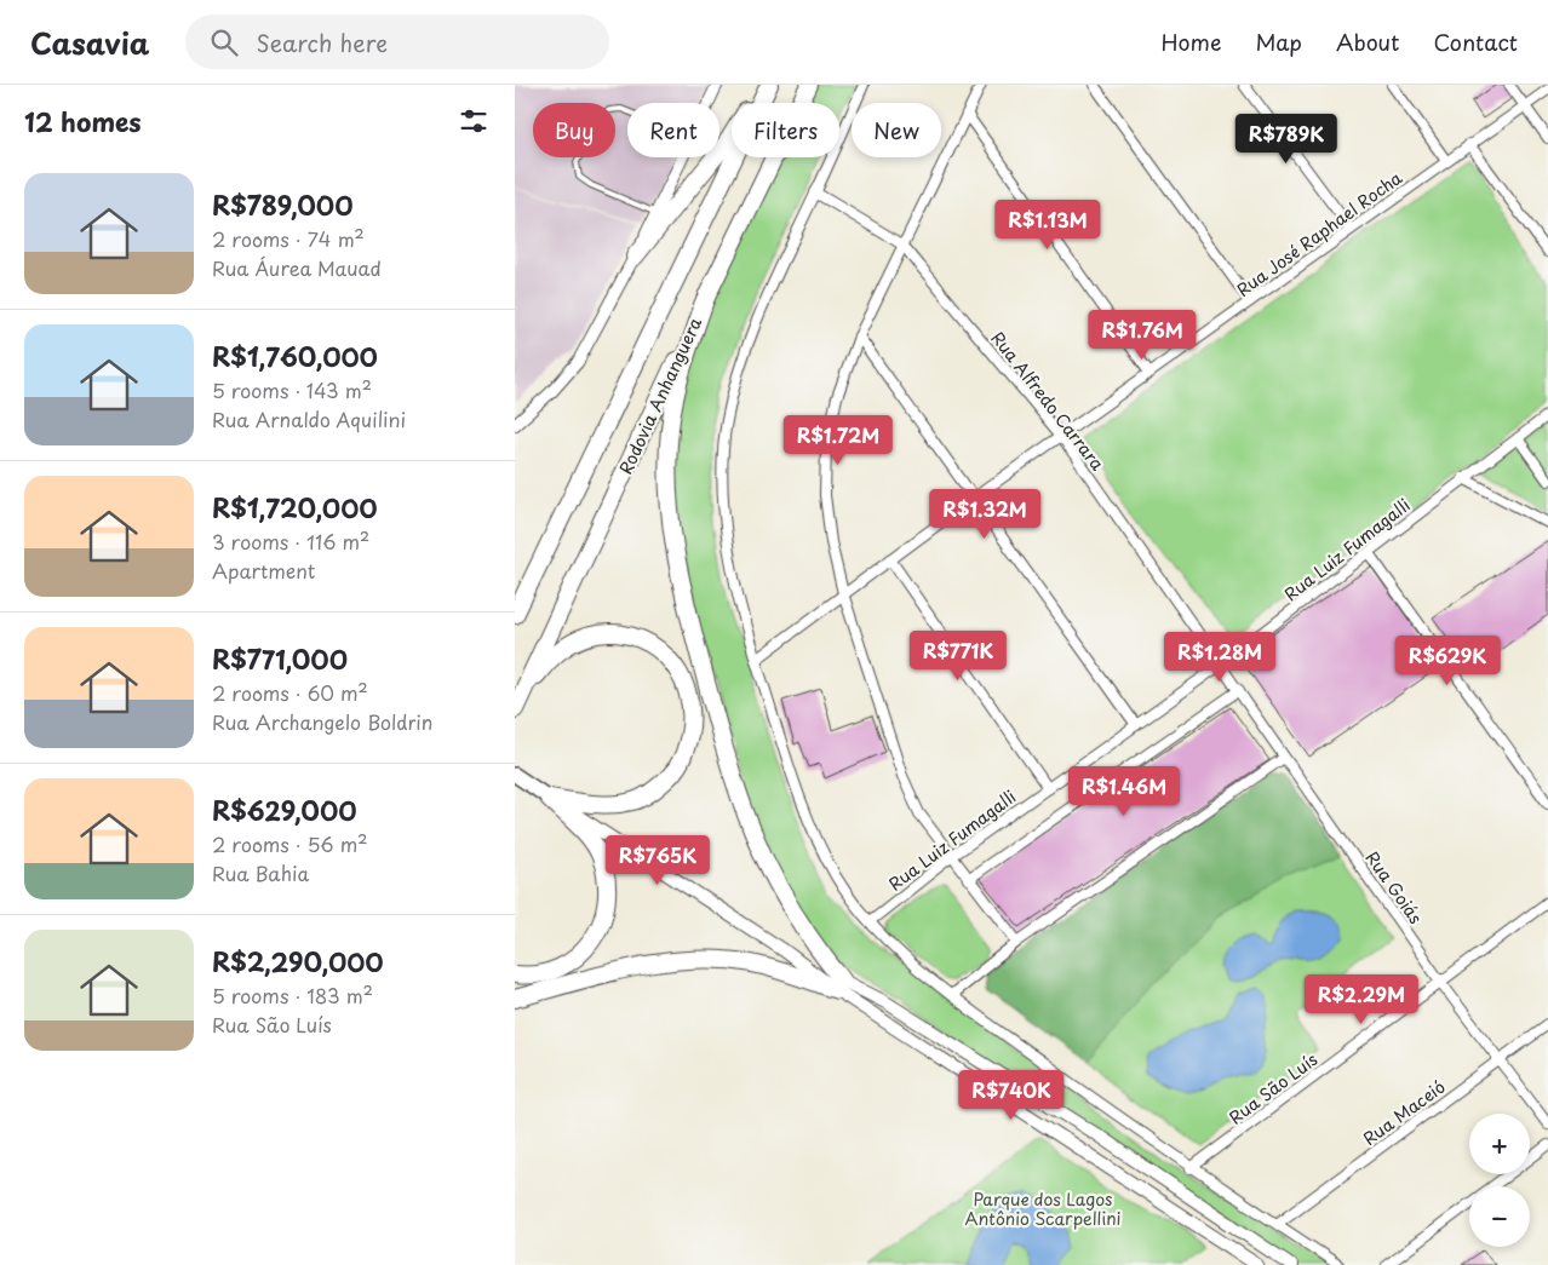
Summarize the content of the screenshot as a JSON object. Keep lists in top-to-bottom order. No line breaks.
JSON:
{"streets":{"highway":["Rodovia Anhanguera"],"street":["Rua José Raphael Rocha","Rua Alfredo Carrara","Rua Luiz Fumagalli","Rua Goiás","Rua São Luís","Rua Maceió"]},"crossings":[["Rua José Raphael Rocha","Rua Alfredo Carrara"],["Rua Alfredo Carrara","Rua Luiz Fumagalli"],["Rua Alfredo Carrara","Rua Goiás"],["Rua Luiz Fumagalli","Rua Goiás"],["Rua Goiás","Rua São Luís"],["Rua Goiás","Rua Maceió"]],"parks":["Parque dos Lagos Antônio Scarpellini"],"page":{"header":"Casavia","search":"Search here","nav":["Home","Map","About","Contact"],"heading":"12 homes","chip":["Buy","Rent","Filters","New"],"price":["R$789K","R$1.13M","R$1.76M","R$1.72M","R$1.32M","R$771K","R$1.28M","R$629K","R$1.46M","R$765K","R$2.29M","R$740K"],"list":[{"name":"R$789,000","note":"2 rooms · 74 m² · Rua Áurea Mauad"},{"name":"R$1,760,000","note":"5 rooms · 143 m² · Rua Arnaldo Aquilini"},{"name":"R$1,720,000","note":"3 rooms · 116 m² · Apartment"},{"name":"R$771,000","note":"2 rooms · 60 m² · Rua Archangelo Boldrin"},{"name":"R$629,000","note":"2 rooms · 56 m² · Rua Bahia"},{"name":"R$2,290,000","note":"5 rooms · 183 m² · Rua São Luís"}],"map_buttons":["+","−"]}}
